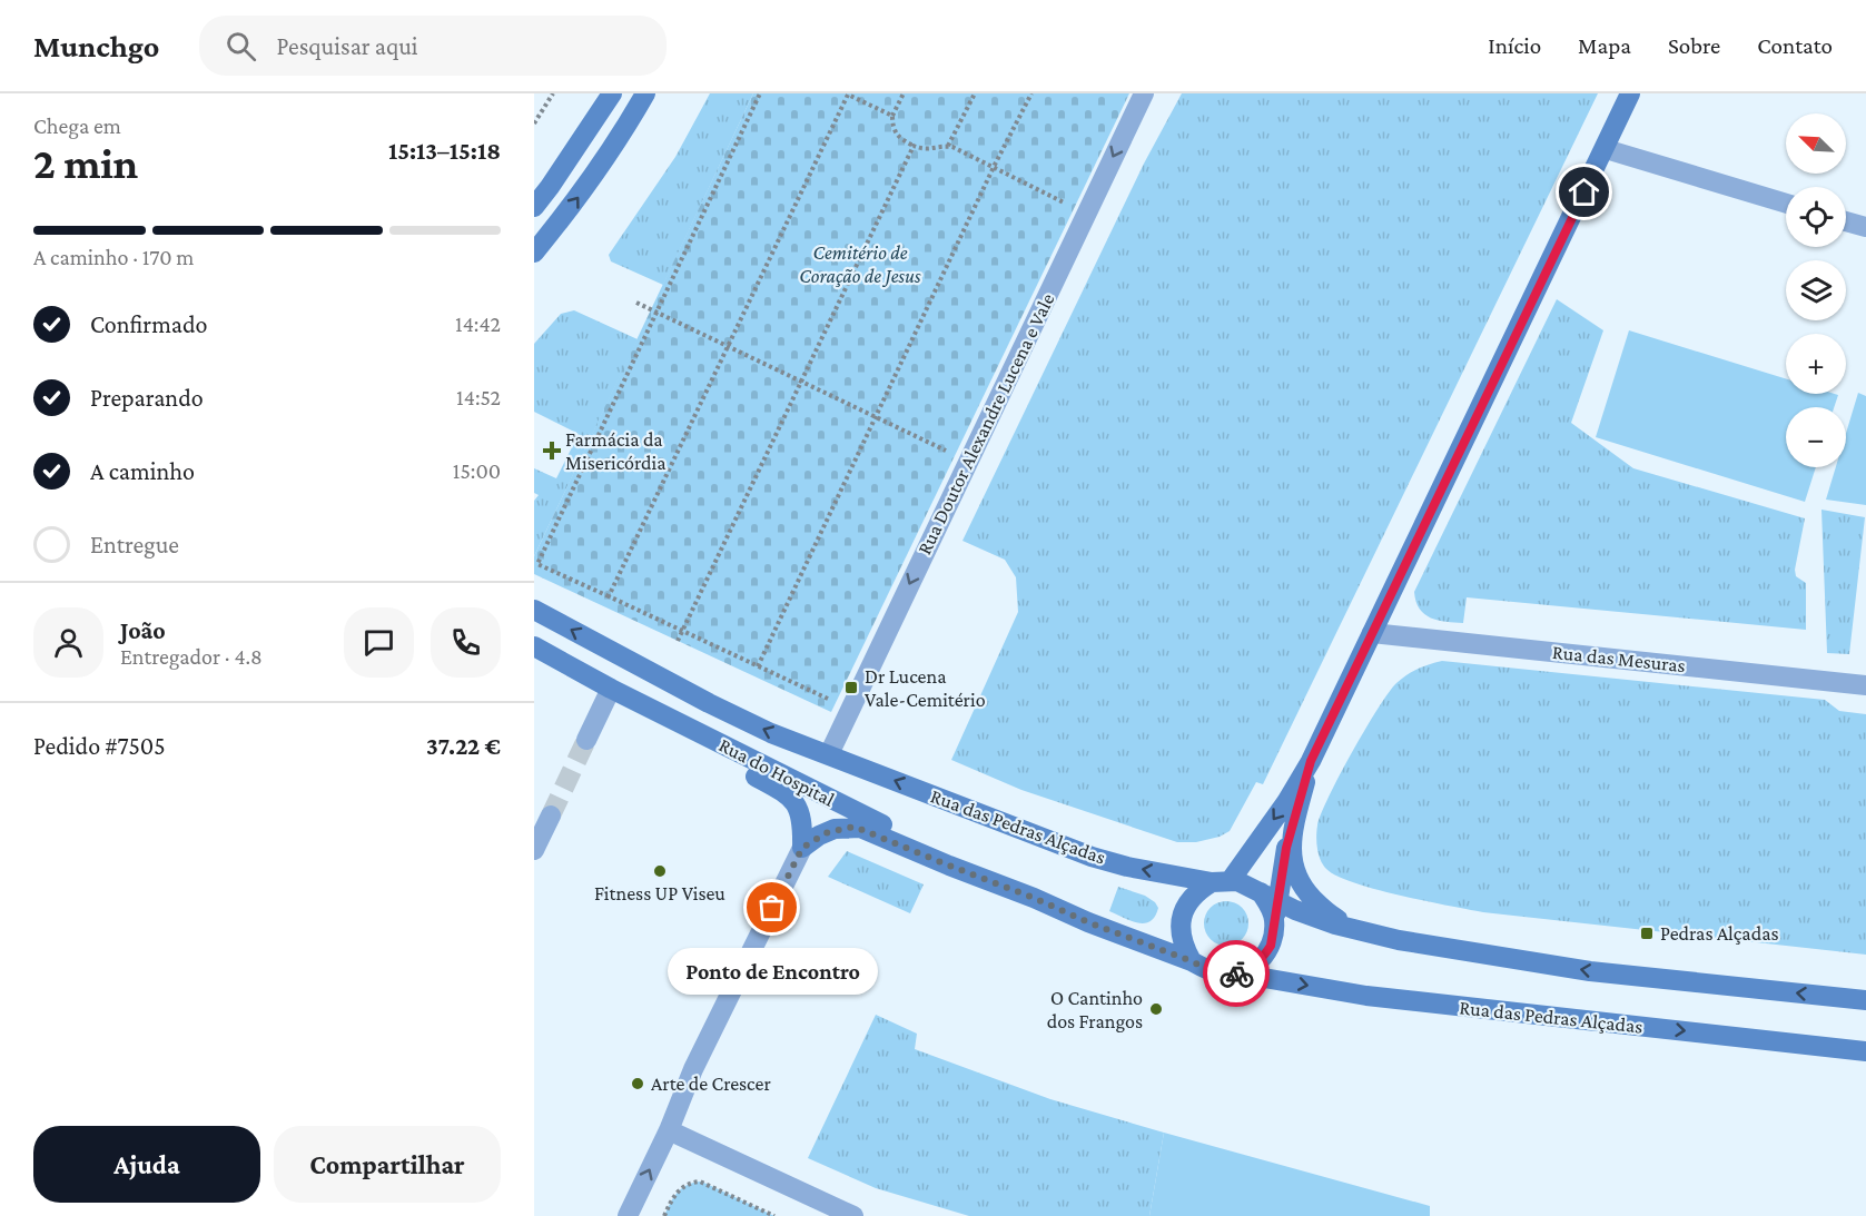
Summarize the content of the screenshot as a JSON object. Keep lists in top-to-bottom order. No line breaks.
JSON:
{"streets":{"main road":["Rua do Hospital","Rua das Pedras Alçadas"],"street":["Rua Doutor Alexandre Lucena e Vale","Rua das Mesuras"]},"crossings":[["Rua Doutor Alexandre Lucena e Vale","Rua do Hospital"],["Rua Doutor Alexandre Lucena e Vale","Rua das Pedras Alçadas"],["Rua do Hospital","Rua das Pedras Alçadas"]],"one_way":["Rua Doutor Alexandre Lucena e Vale"],"parks":["Cemitério de Coração de Jesus"],"places":{"health":["Farmácia da Misericórdia"],"transit":["Dr Lucena Vale-Cemitério","Pedras Alçadas"],"other":["Fitness UP Viseu","Ponto de Encontro","O Cantinho dos Frangos","Arte de Crescer"]},"north":"top left","page":{"header":"Munchgo","search":"Pesquisar aqui","nav":["Início","Mapa","Sobre","Contato"],"heading":["2 min","Chega em","15:13–15:18"],"panel":["João","Entregador · 4.8","Pedido #7505","37.22 €"],"map_buttons":["+","−"],"bar":"A caminho · 170 m","list":[["Confirmado","14:42"],["Preparando","14:52"],["A caminho","15:00"],"Entregue"],"bubble":"Ponto de Encontro","buttons":["Ajuda","Compartilhar"]}}
